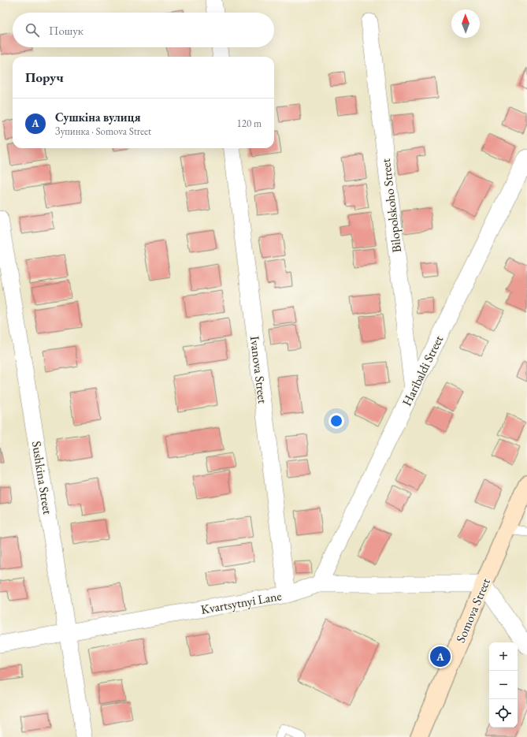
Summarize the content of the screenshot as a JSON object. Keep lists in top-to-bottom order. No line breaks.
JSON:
{"streets":{"main road":["Somova Street"],"street":["Bilopolskoho Street","Ivanova Street","Haribaldi Street","Sushkina Street","Kvartsytnyi Lane"]},"crossings":[["Bilopolskoho Street","Haribaldi Street"],["Ivanova Street","Kvartsytnyi Lane"],["Haribaldi Street","Kvartsytnyi Lane"],["Sushkina Street","Kvartsytnyi Lane"],["Kvartsytnyi Lane","Somova Street"]],"north":"top","page":{"search":"Пошук","heading":"Поруч","list":[{"mark":"A","name":"Сушкіна вулиця","note":"Зупинка · Somova Street","value":"120 m"}],"map_buttons":["+","−"],"pins":"A"}}
